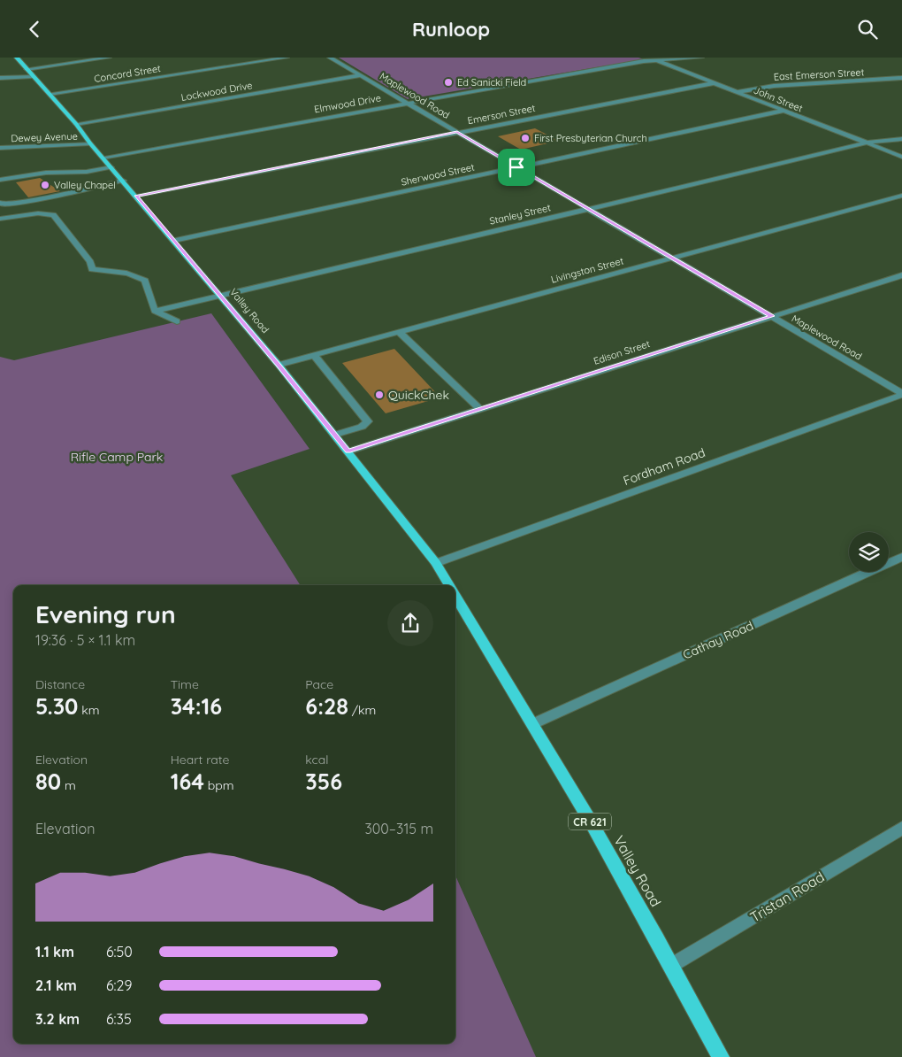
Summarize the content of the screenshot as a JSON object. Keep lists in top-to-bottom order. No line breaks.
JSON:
{"streets":{"main road":["Valley Road","CR 621"],"street":["Concord Street","East Emerson Street","Lockwood Drive","Maplewood Road","John Street","Elmwood Drive","Emerson Street","Dewey Avenue","Sherwood Street","Stanley Street","Livingston Street","Edison Street","Fordham Road","Cathay Road","Tristan Road"]},"crossings":[["Concord Street","Valley Road"],["East Emerson Street","John Street"],["Lockwood Drive","Maplewood Road"],["Lockwood Drive","Valley Road"],["Maplewood Road","Elmwood Drive"],["Maplewood Road","Emerson Street"],["Maplewood Road","Sherwood Street"],["Maplewood Road","Stanley Street"],["Maplewood Road","Livingston Street"],["Maplewood Road","Edison Street"],["Maplewood Road","Fordham Road"],["John Street","Elmwood Drive"],["John Street","Emerson Street"],["John Street","Sherwood Street"],["John Street","Stanley Street"],["Elmwood Drive","Valley Road"],["Emerson Street","Valley Road"],["Dewey Avenue","Valley Road"],["Sherwood Street","Valley Road"],["Stanley Street","Valley Road"],["Livingston Street","Valley Road"],["Valley Road","Edison Street"],["Valley Road","Fordham Road"],["Valley Road","Cathay Road"],["Valley Road","Tristan Road"]],"parks":["Rifle Camp Park"],"places":["Ed Sanicki Field","First Presbyterian Church","Valley Chapel","QuickChek"],"page":{"header":"Runloop","heading":["Evening run","19:36 · 5 × 1.1 km"],"stats":[["Distance","5.30 km"],["Time","34:16"],["Pace","6:28 /km"],["Elevation","80 m"],["Heart rate","164 bpm"],["kcal","356"]],"chart":["Elevation","300–315 m"],"list":[{"name":"1.1 km","note":"6:50"},{"name":"2.1 km","note":"6:29"},{"name":"3.2 km","note":"6:35"}]}}
